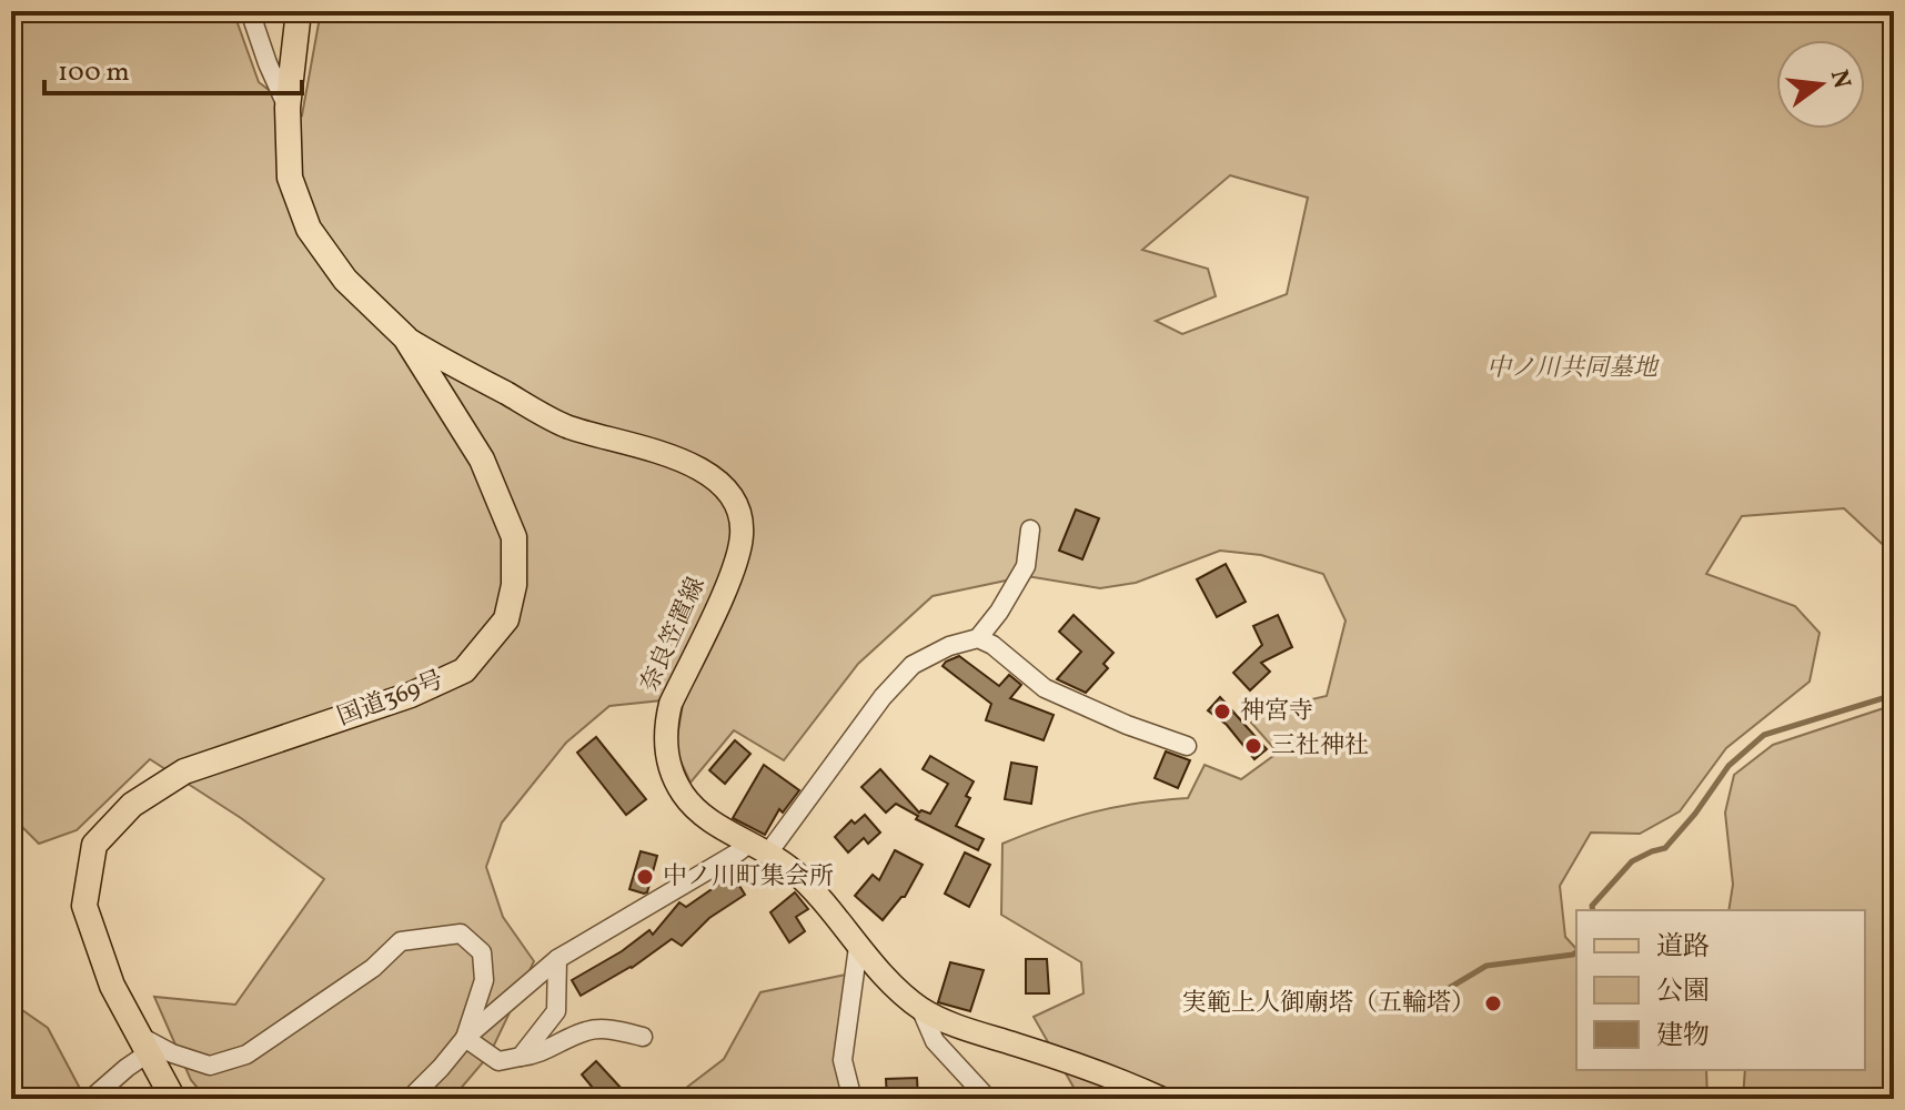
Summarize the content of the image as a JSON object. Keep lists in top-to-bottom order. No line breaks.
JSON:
{"streets":{"highway":["国道369号"],"main road":["奈良笠置線"]},"crossings":[["奈良笠置線","国道369号"]],"parks":["中ノ川共同墓地"],"places":["神宮寺","三社神社","中ノ川町集会所","実範上人御廟塔（五輪塔）"],"legend":["道路","公園","建物"],"scale_bar":"100 m","north":"right"}
